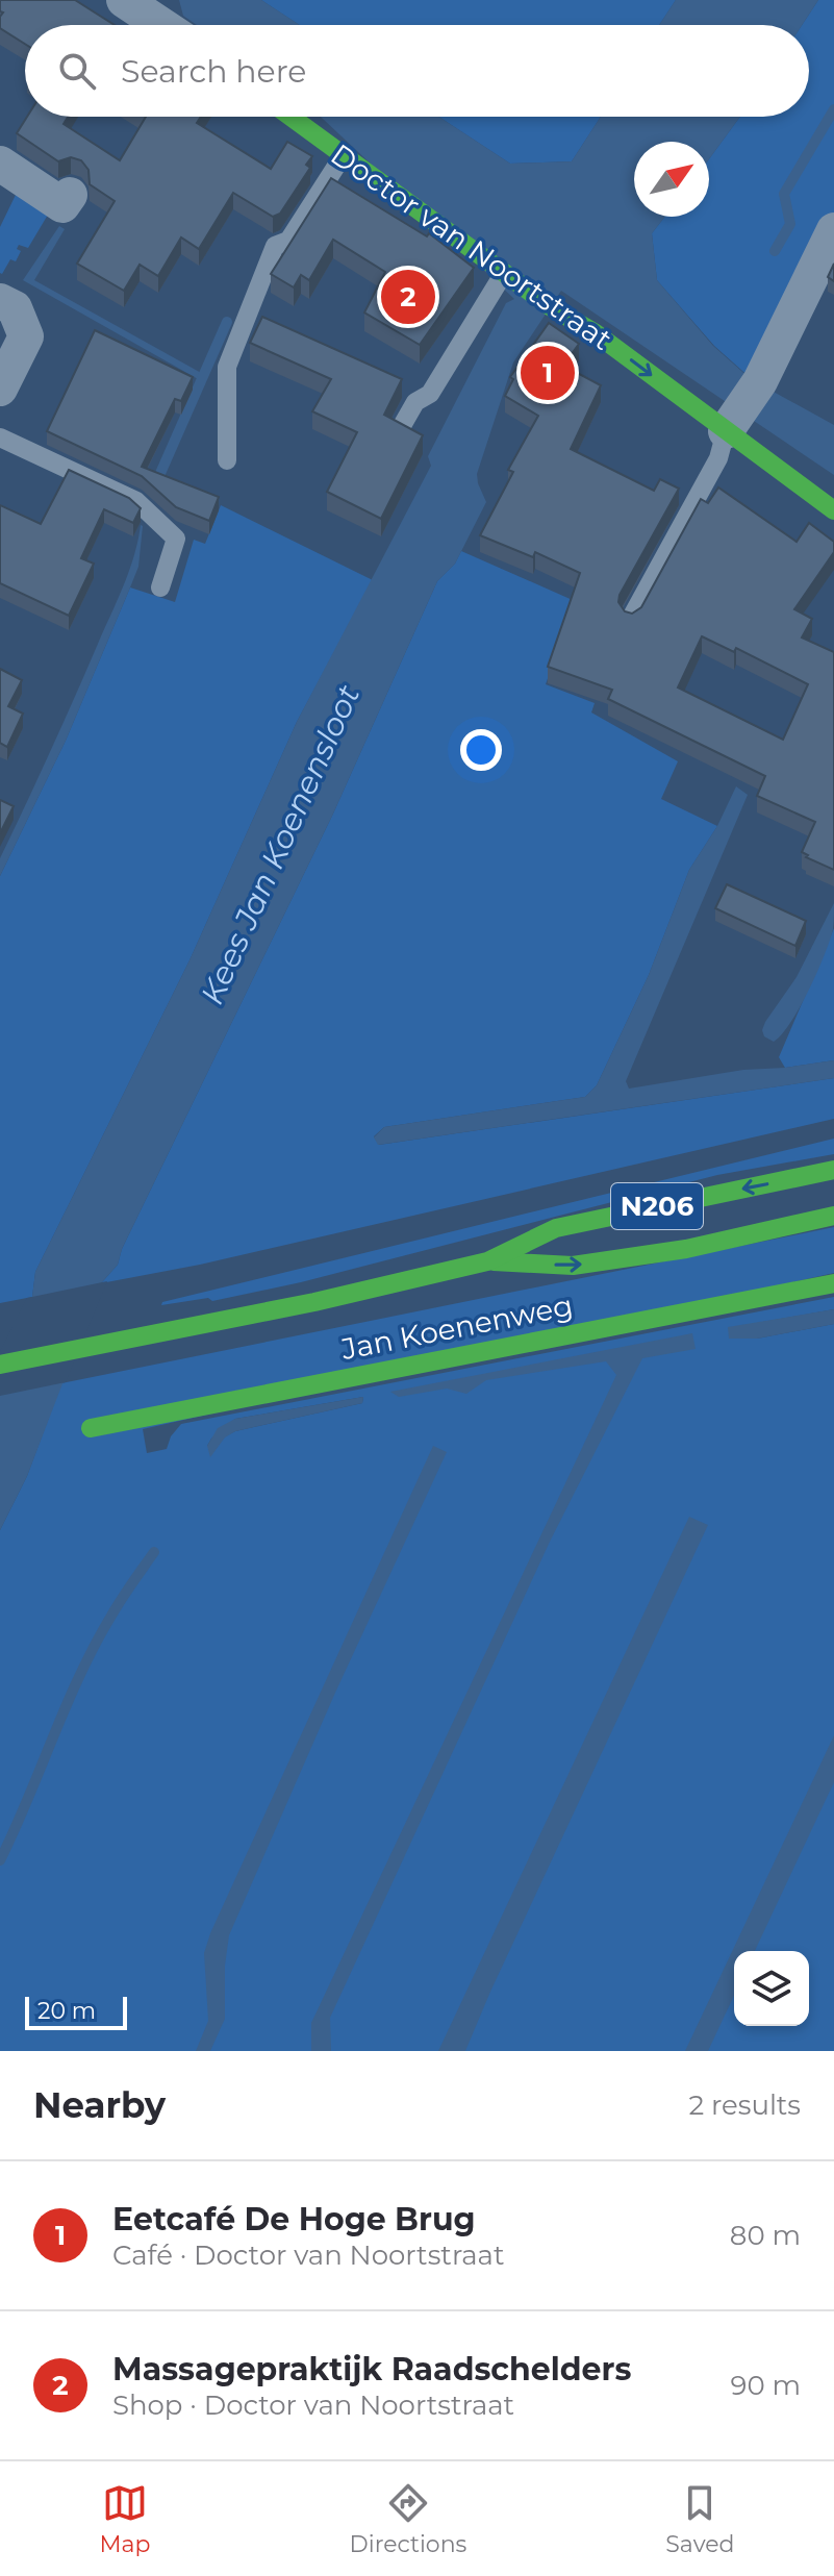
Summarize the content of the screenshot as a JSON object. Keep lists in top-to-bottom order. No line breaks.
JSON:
{"streets":{"street":["Doctor van Noortstraat","N206","Jan Koenenweg"]},"one_way":["Doctor van Noortstraat"],"water":["Kees Jan Koenensloot"],"scale_bar":"20 m","north":"top right","page":{"search":"Search here","pins":["2","1"],"scale":"20 m","heading":["Nearby","2 results"],"list":[{"mark":"1","name":"Eetcafé De Hoge Brug","note":"Café · Doctor van Noortstraat","value":"80 m"},{"mark":"2","name":"Massagepraktijk Raadschelders","note":"Shop · Doctor van Noortstraat","value":"90 m"}],"nav":["Map","Directions","Saved"]}}
